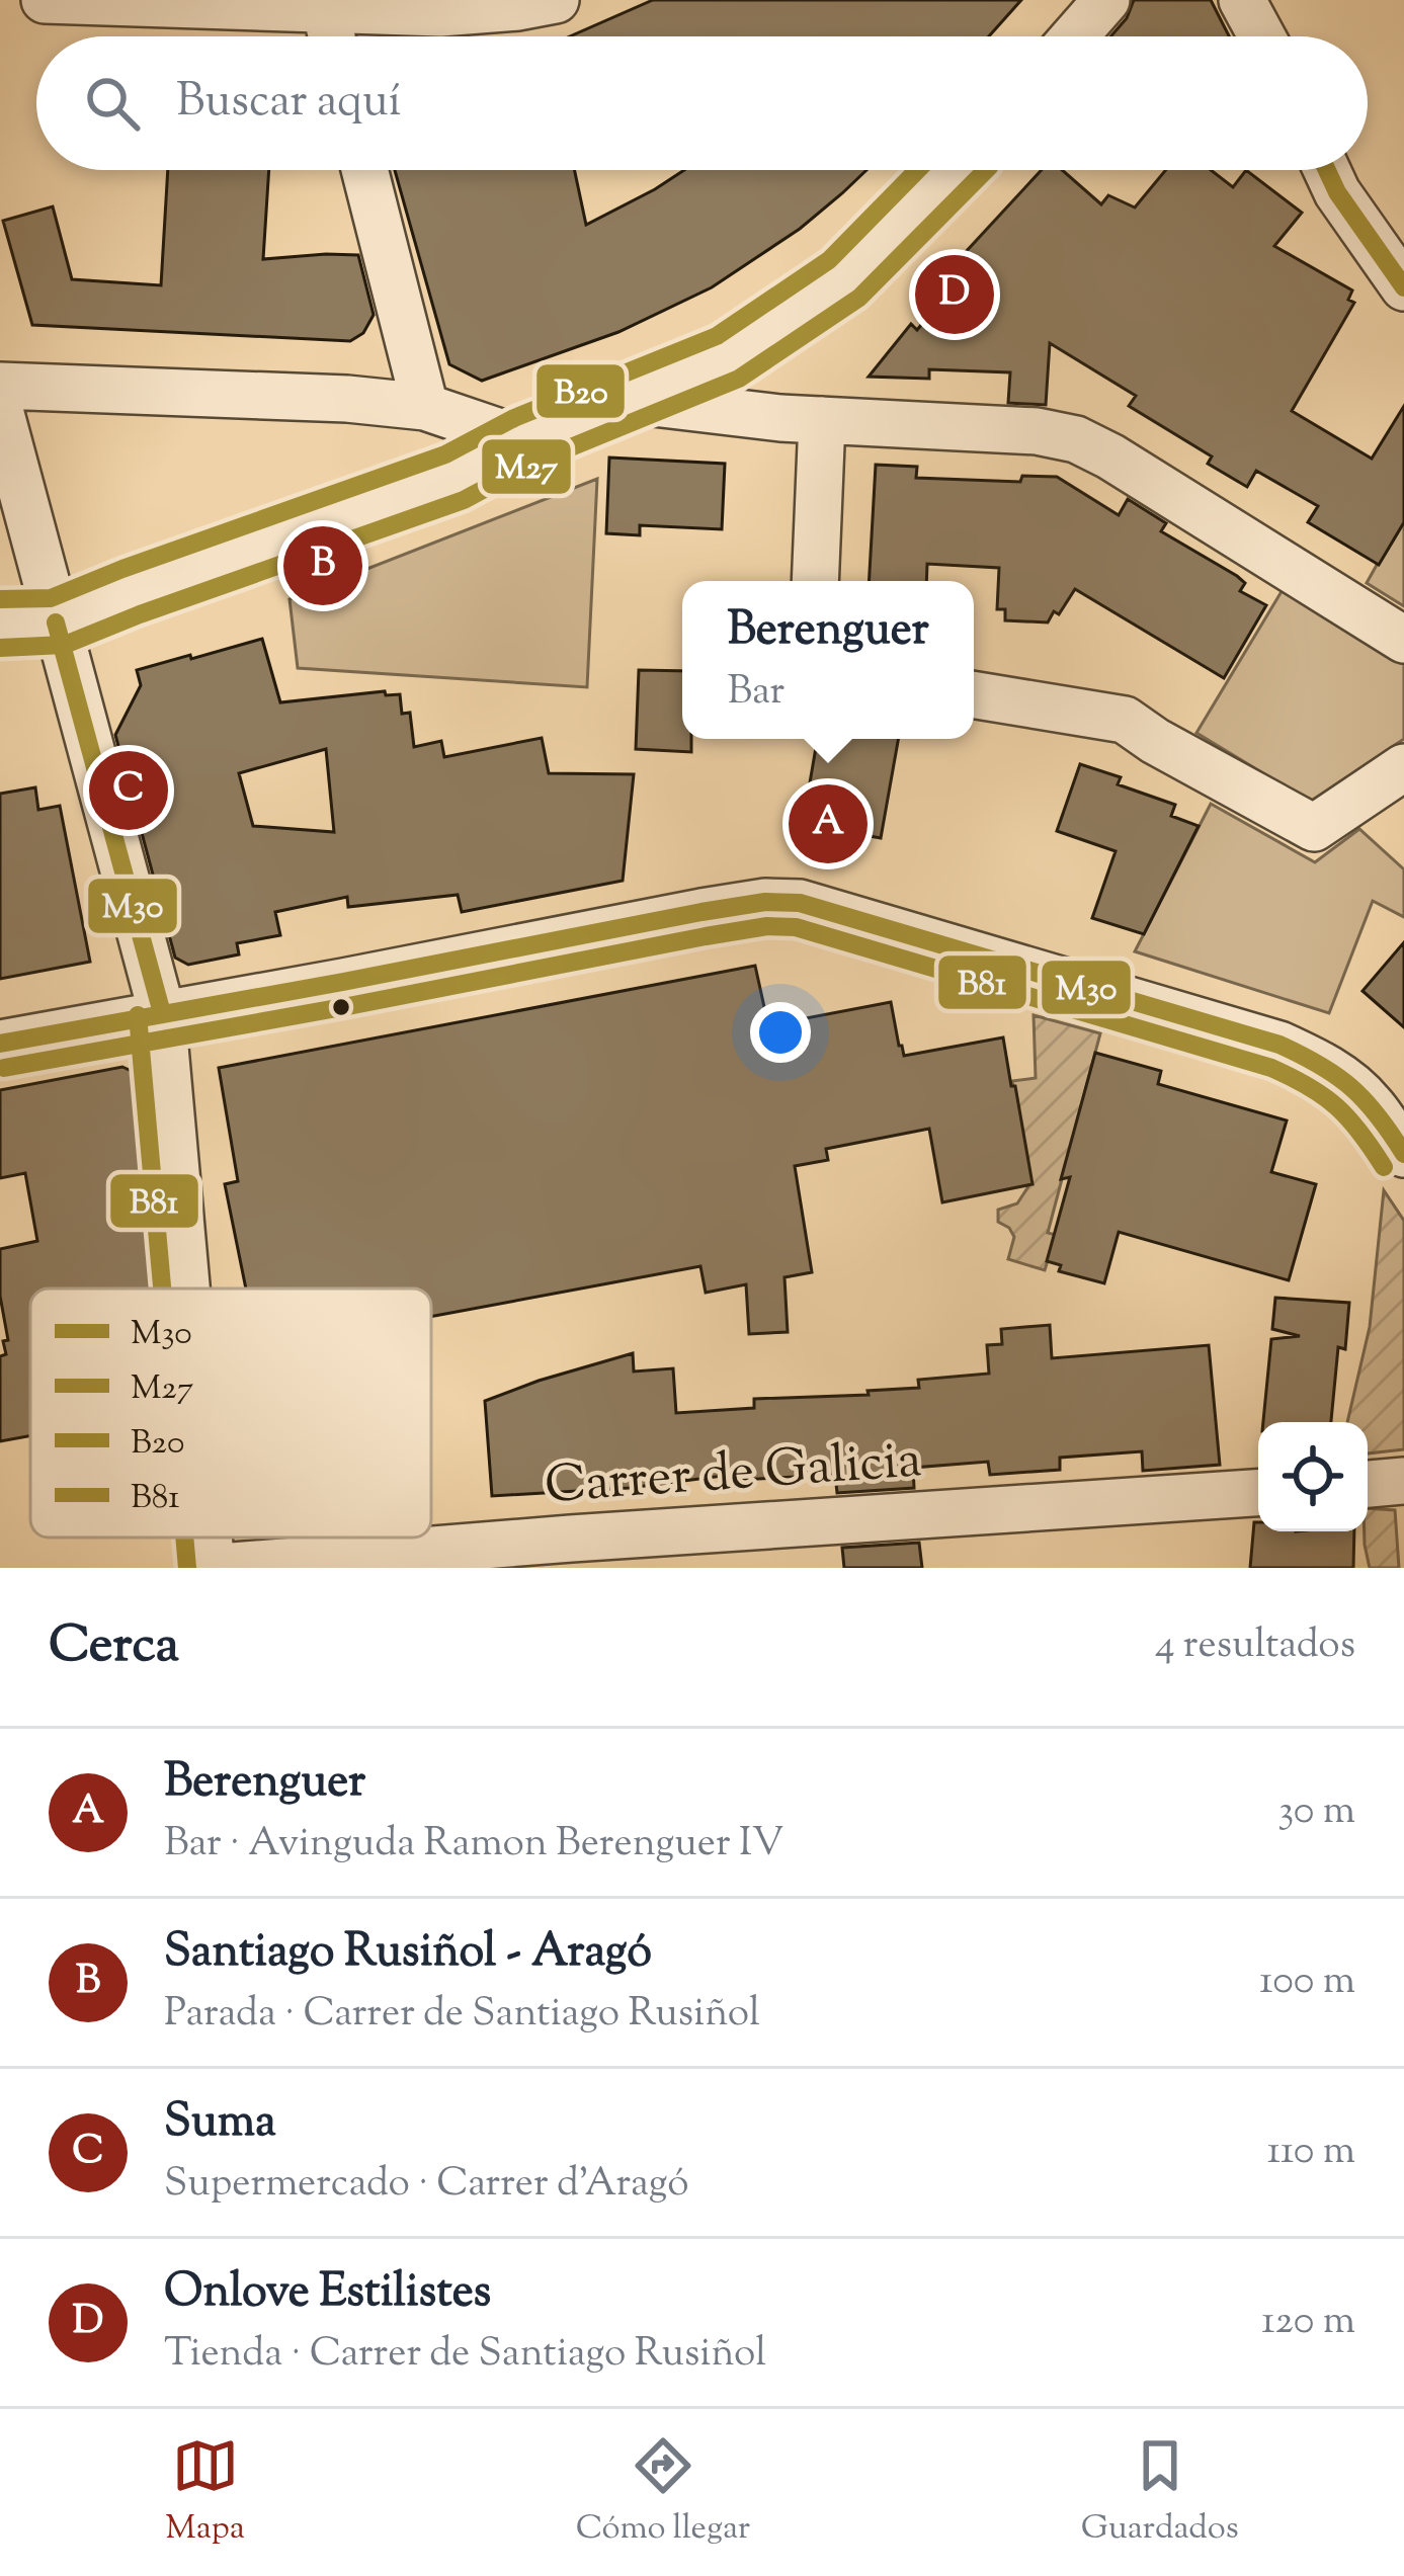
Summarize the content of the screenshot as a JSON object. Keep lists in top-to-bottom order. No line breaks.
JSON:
{"streets":{"street":["Carrer de Galicia"]},"lines":["transit line M30","transit line M27","transit line B20","transit line B81"],"legend":["M30","M27","B20","B81"],"page":{"search":"Buscar aquí","pins":["D","B","C","A"],"popup":["Berenguer","Bar"],"heading":["Cerca","4 resultados"],"list":[{"mark":"A","name":"Berenguer","note":"Bar · Avinguda Ramon Berenguer IV","value":"30 m"},{"mark":"B","name":"Santiago Rusiñol - Aragó","note":"Parada · Carrer de Santiago Rusiñol","value":"100 m"},{"mark":"C","name":"Suma","note":"Supermercado · Carrer d'Aragó","value":"110 m"},{"mark":"D","name":"Onlove Estilistes","note":"Tienda · Carrer de Santiago Rusiñol","value":"120 m"}],"nav":["Mapa","Cómo llegar","Guardados"]}}
